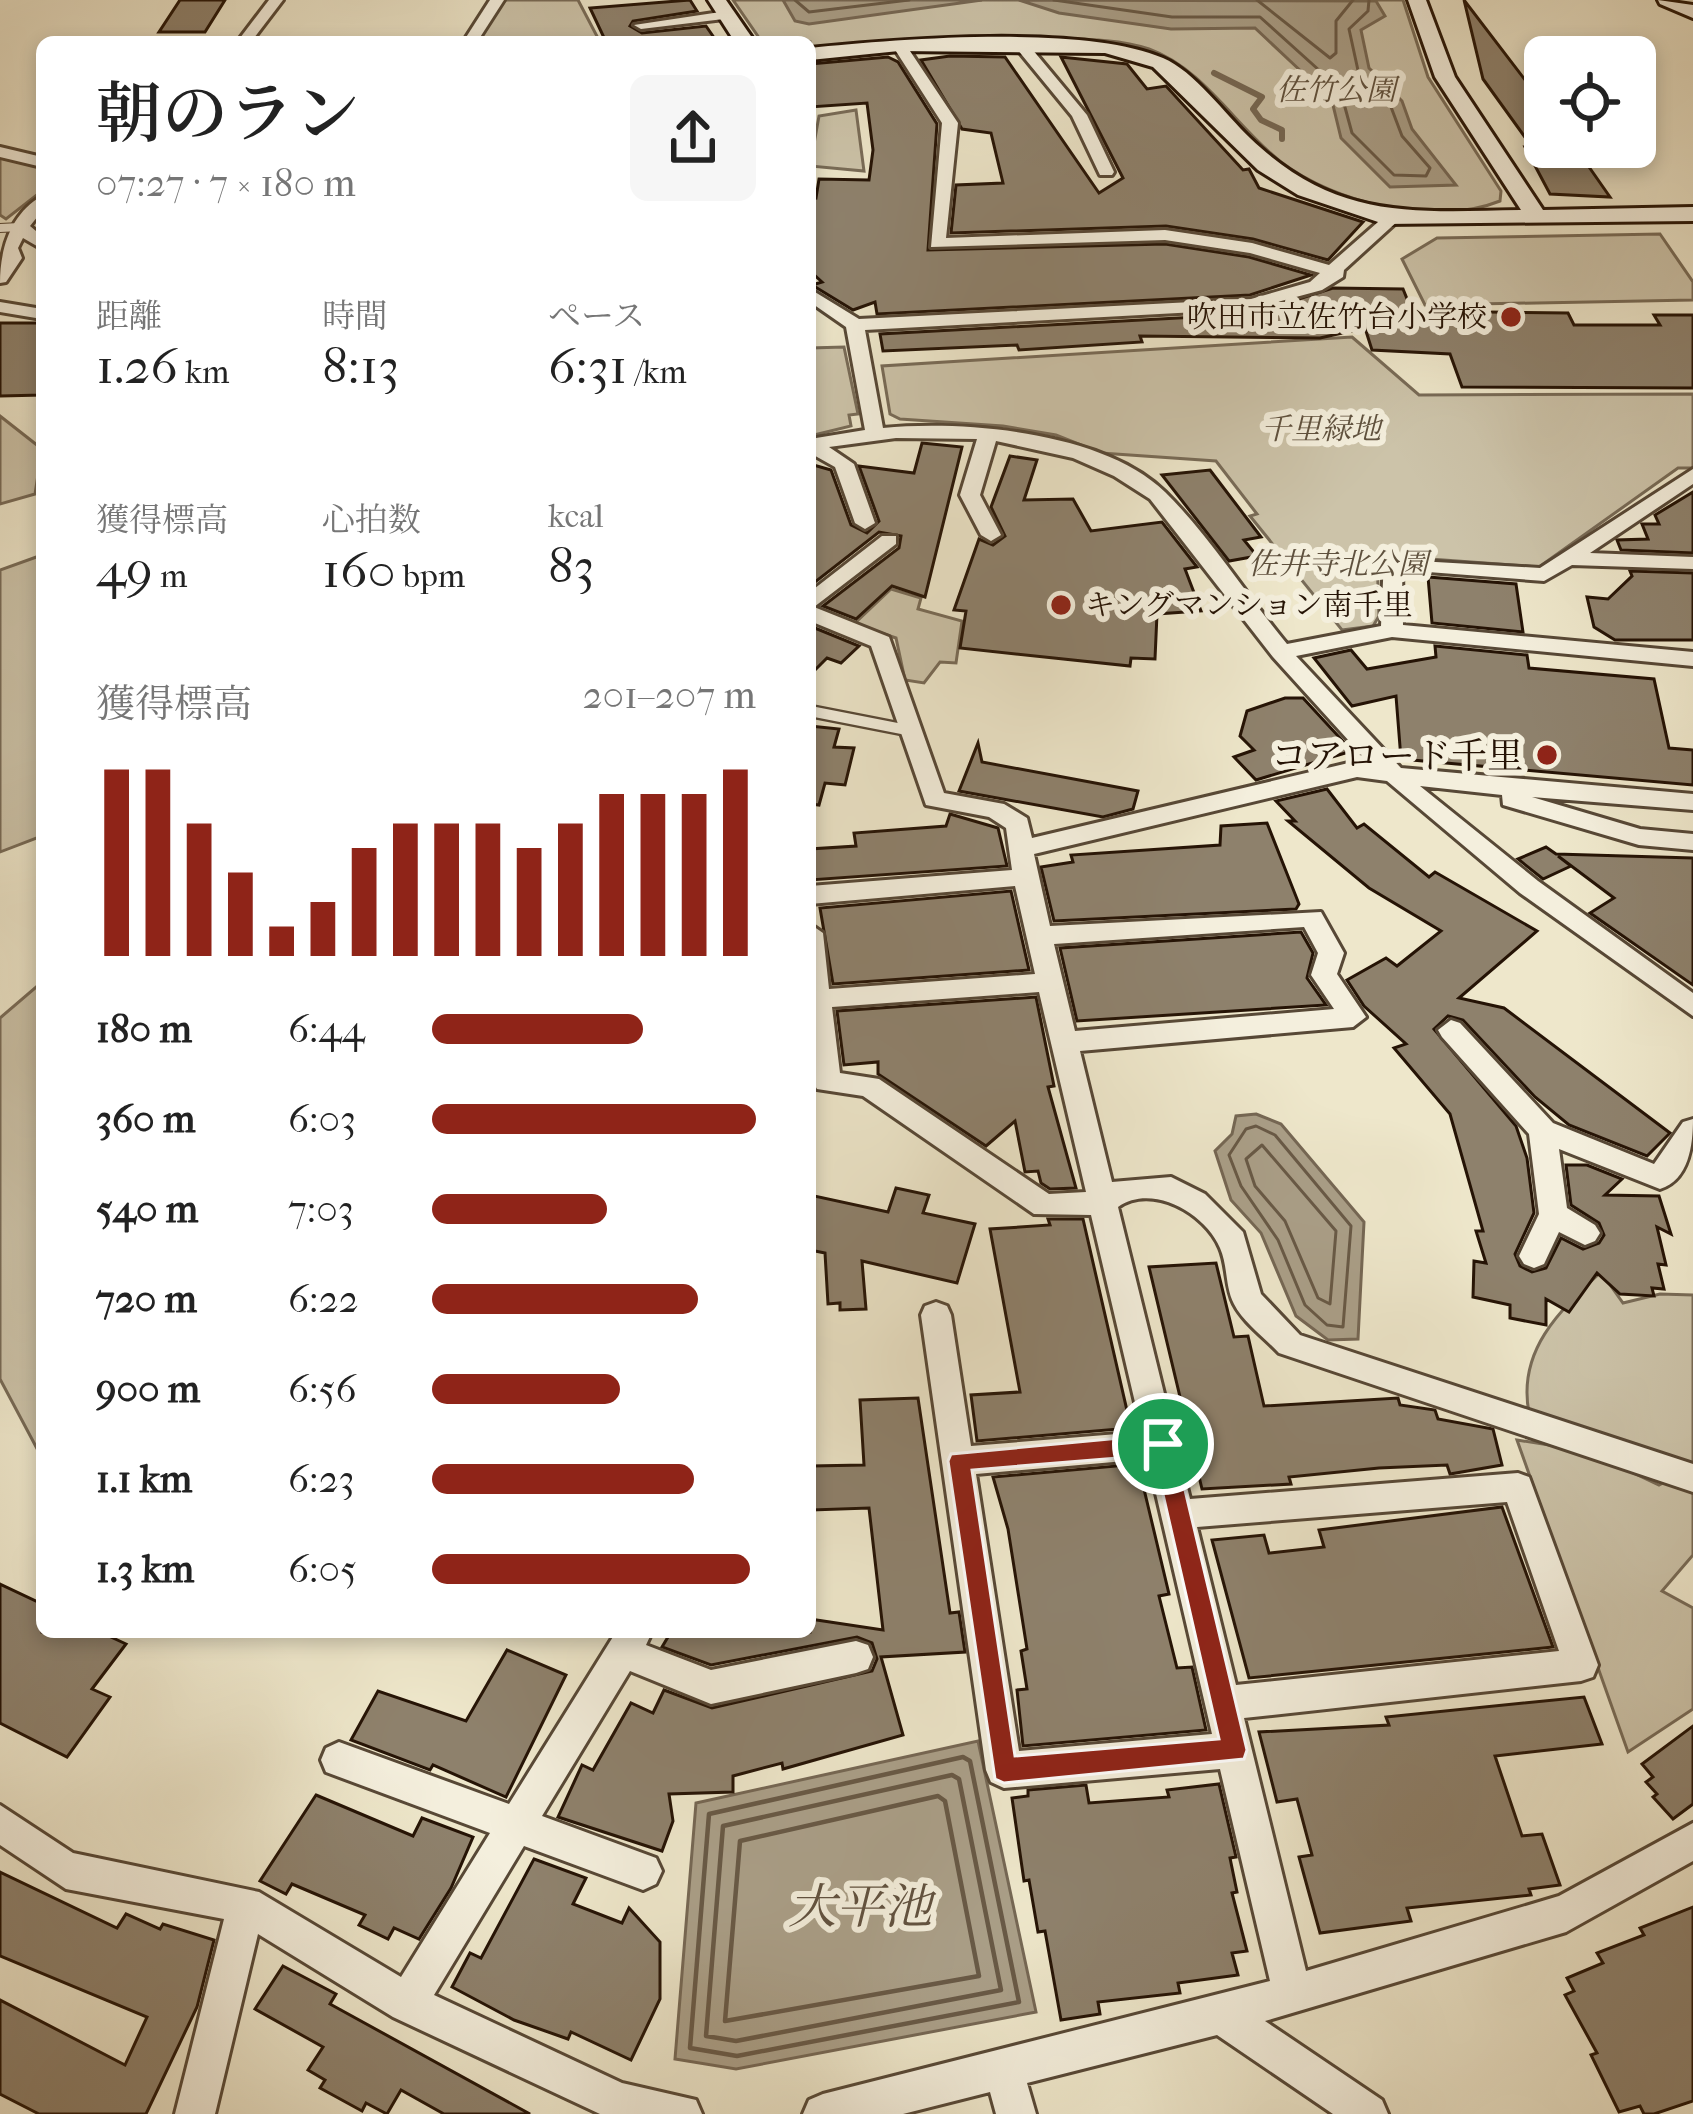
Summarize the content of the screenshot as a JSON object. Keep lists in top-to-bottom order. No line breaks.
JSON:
{"water":["大平池"],"parks":["佐竹公園","千里緑地","佐井寺北公園"],"places":["吹田市立佐竹台小学校","キングマンション南千里","コアロード千里"],"page":{"heading":["朝のラン","07:27 · 7 × 180 m"],"stats":[["距離","1.26 km"],["時間","8:13"],["ペース","6:31 /km"],["獲得標高","49 m"],["心拍数","160 bpm"],["kcal","83"]],"chart":["獲得標高","201–207 m"],"list":[{"name":"180 m","note":"6:44"},{"name":"360 m","note":"6:03"},{"name":"540 m","note":"7:03"},{"name":"720 m","note":"6:22"},{"name":"900 m","note":"6:56"},{"name":"1.1 km","note":"6:23"},{"name":"1.3 km","note":"6:05"}]}}
